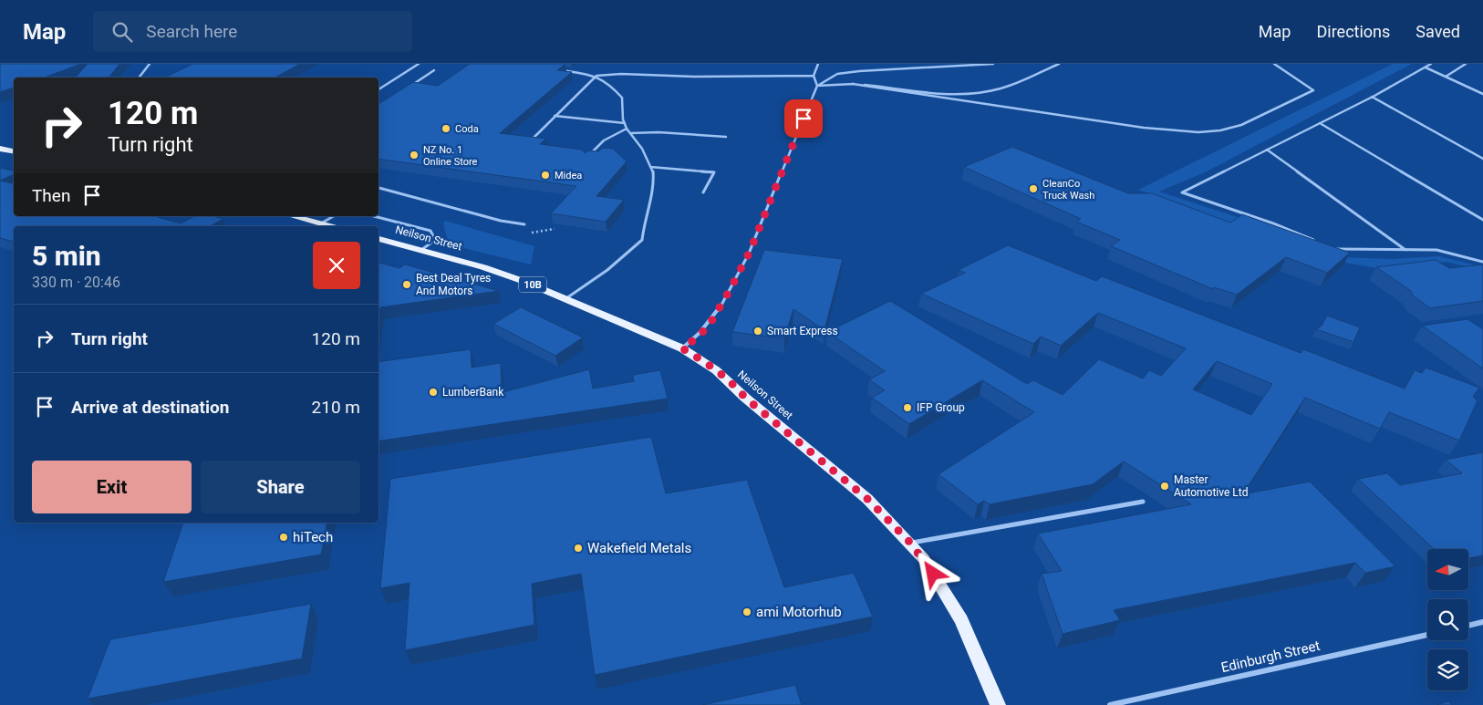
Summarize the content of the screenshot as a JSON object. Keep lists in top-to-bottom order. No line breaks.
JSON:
{"streets":{"main road":["Neilson Street","10B"],"street":["Edinburgh Street"]},"places":["Coda","NZ No. 1 Online Store","Midea","CleanCo Truck Wash","Best Deal Tyres And Motors","Smart Express","LumberBank","IFP Group","Master Automotive Ltd","hiTech","Wakefield Metals","ami Motorhub"],"north":"left","page":{"header":"Map","search":"Search here","nav":["Map","Directions","Saved"],"turn":["120 m","Turn right"],"then":"Then","heading":["5 min","330 m · 20:46"],"list":[{"name":"Turn right","value":"120 m"},{"name":"Arrive at destination","value":"210 m"}],"buttons":["Exit","Share"]}}
